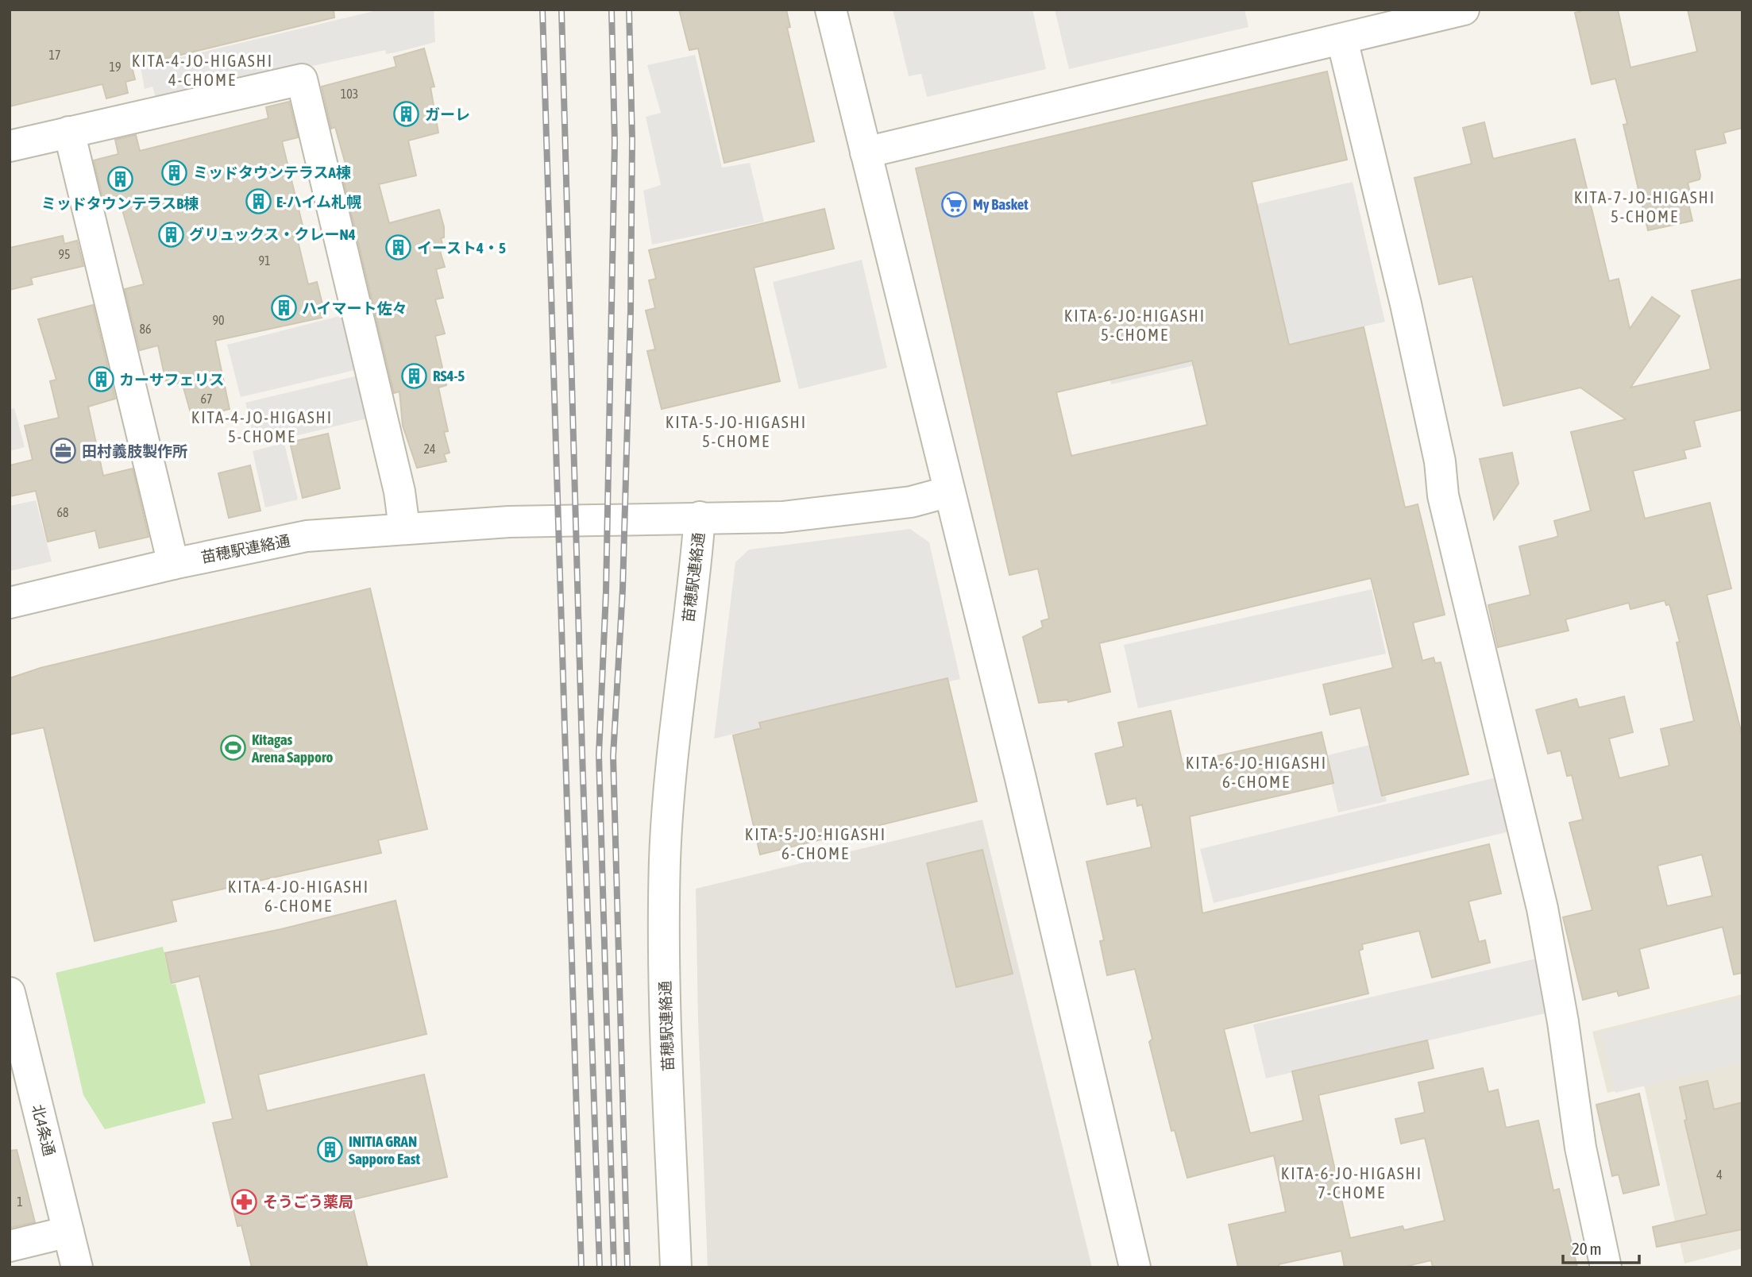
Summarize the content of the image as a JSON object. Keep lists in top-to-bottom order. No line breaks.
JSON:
{"streets":{"street":["苗穂駅連絡通","北4条通"]},"districts":["KITA-4-JO-HIGASHI 4-CHOME","KITA-7-JO-HIGASHI 5-CHOME","KITA-6-JO-HIGASHI 5-CHOME","KITA-4-JO-HIGASHI 5-CHOME","KITA-5-JO-HIGASHI 5-CHOME","KITA-6-JO-HIGASHI 6-CHOME","KITA-5-JO-HIGASHI 6-CHOME","KITA-4-JO-HIGASHI 6-CHOME","KITA-6-JO-HIGASHI 7-CHOME"],"places":{"building":["ガーレ","ミッドタウンテラスA棟","ミッドタウンテラスB棟","E-ハイム札幌","グリュックス・クレーN4","イースト4・5","ハイマート佐々","RS4-5","カーサフェリス","INITIA GRAN Sapporo East"],"supermarket":["My Basket"],"office":["田村義肢製作所"],"sports":["Kitagas Arena Sapporo"],"pharmacy":["そうごう薬局"]},"house_numbers":["17","19","103","95","91","90","86","67","24","68","4","1"],"scale_bar":"20 m"}
